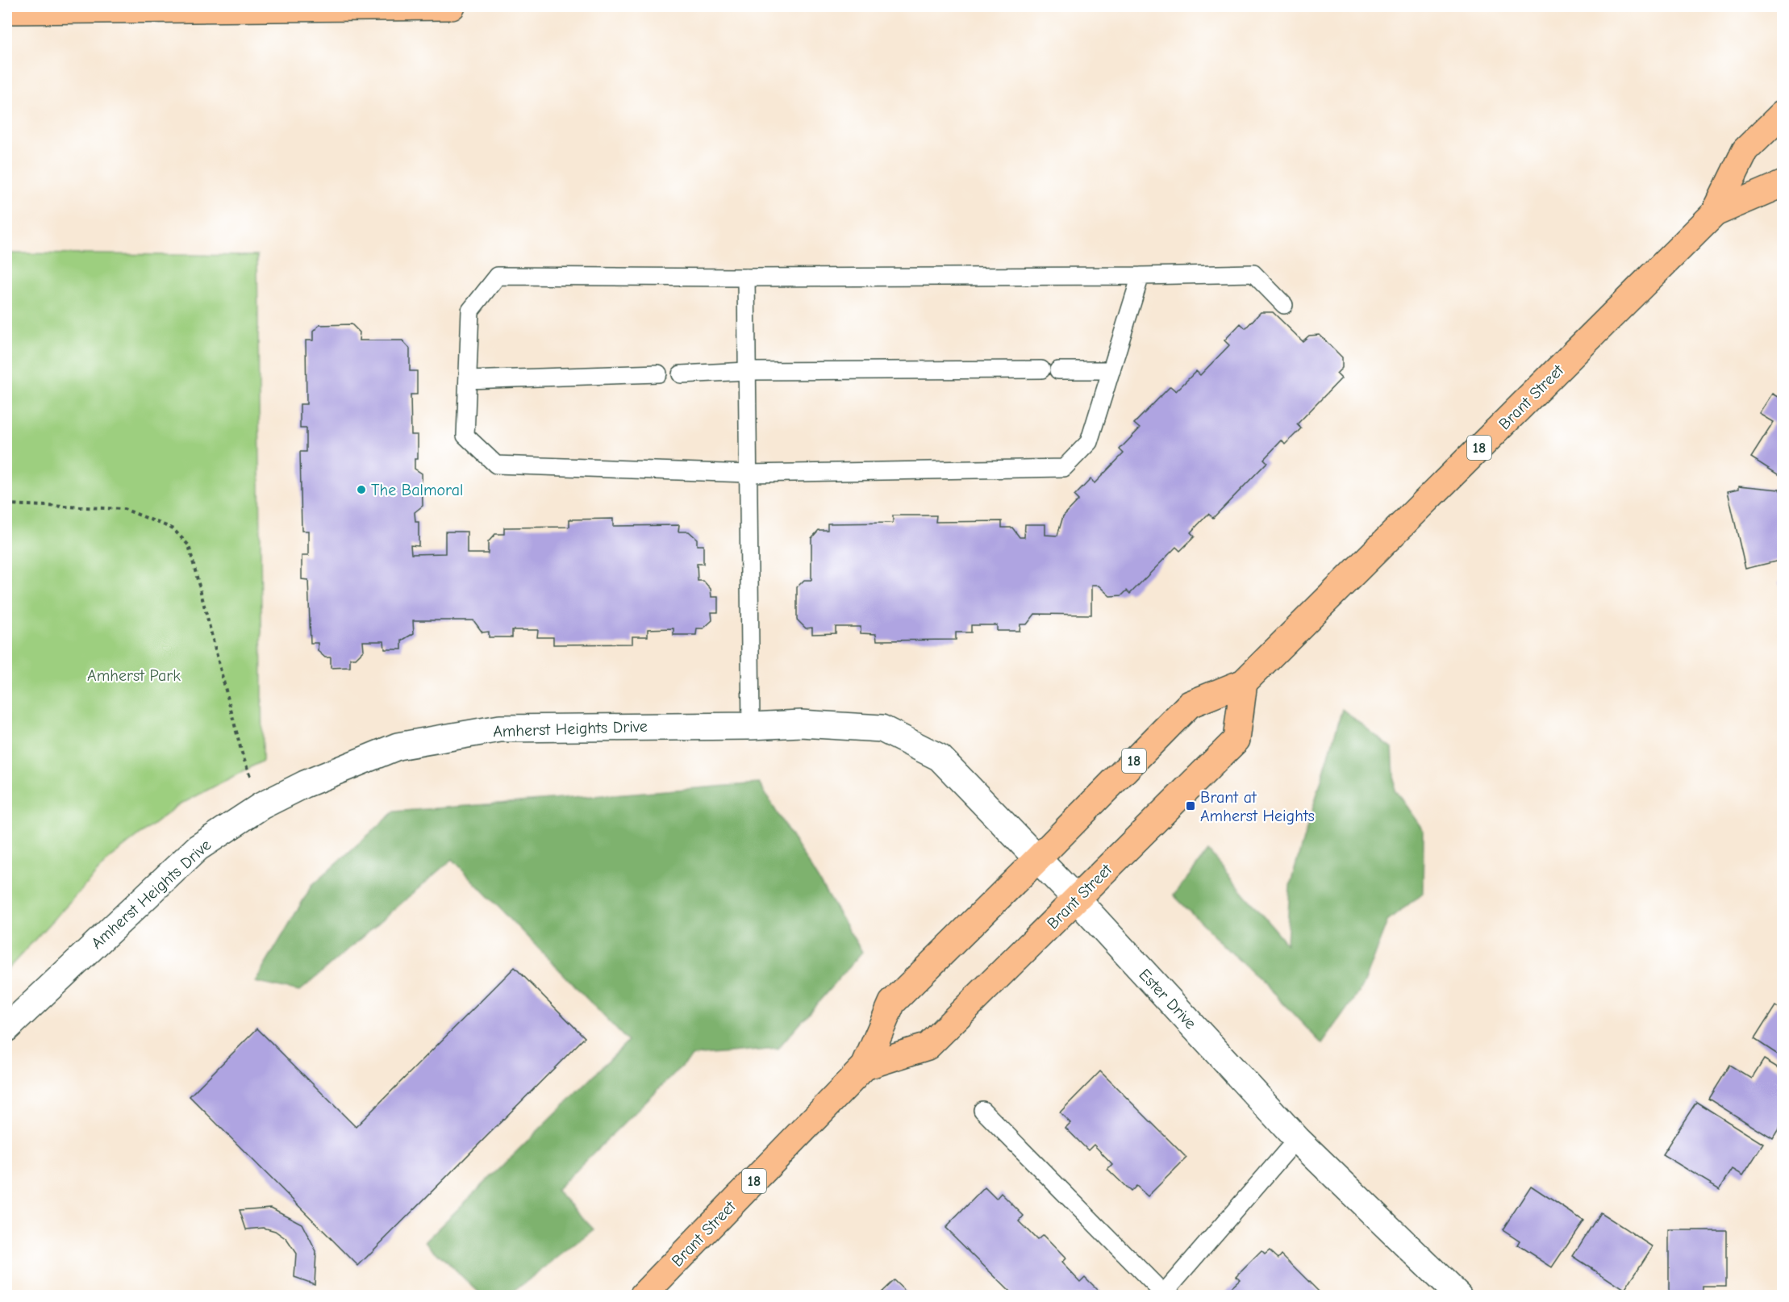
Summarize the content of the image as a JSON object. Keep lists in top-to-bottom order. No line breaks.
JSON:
{"streets":{"main road":["Brant Street","18"],"street":["Amherst Heights Drive","Ester Drive"]},"crossings":[["Brant Street","Amherst Heights Drive"],["Brant Street","Ester Drive"],["Amherst Heights Drive","Ester Drive"]],"parks":["Amherst Park"],"places":{"other":["The Balmoral"],"transit":["Brant at Amherst Heights"]}}
